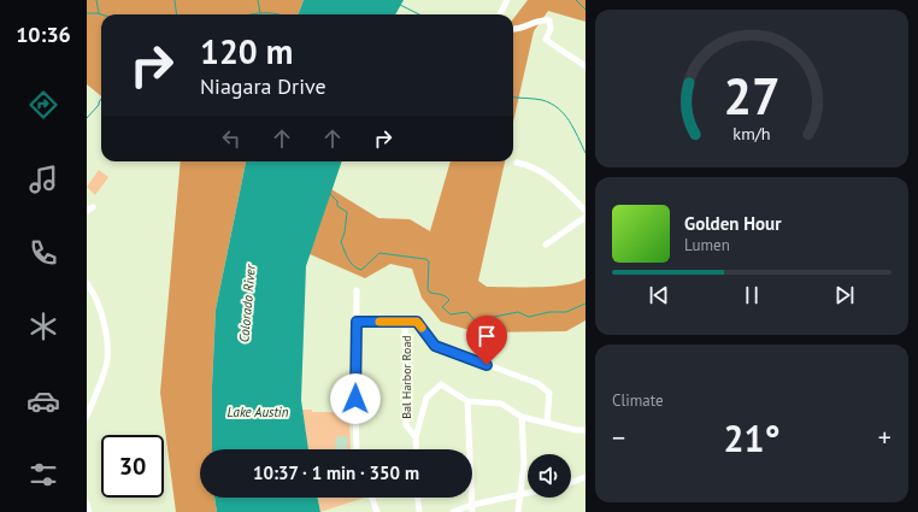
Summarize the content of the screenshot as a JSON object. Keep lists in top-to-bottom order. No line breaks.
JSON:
{"streets":{"street":["Bal Harbor Road"]},"water":["Colorado River","Lake Austin"],"page":{"tabs":"10:36","turn":["120 m","Niagara Drive"],"song":["Golden Hour","Lumen"],"tile":"Climate","heat":["−","21°","+"],"limit":"30","trip":"10:37 · 1 min · 350 m","gauge":["27","km/h"]}}
